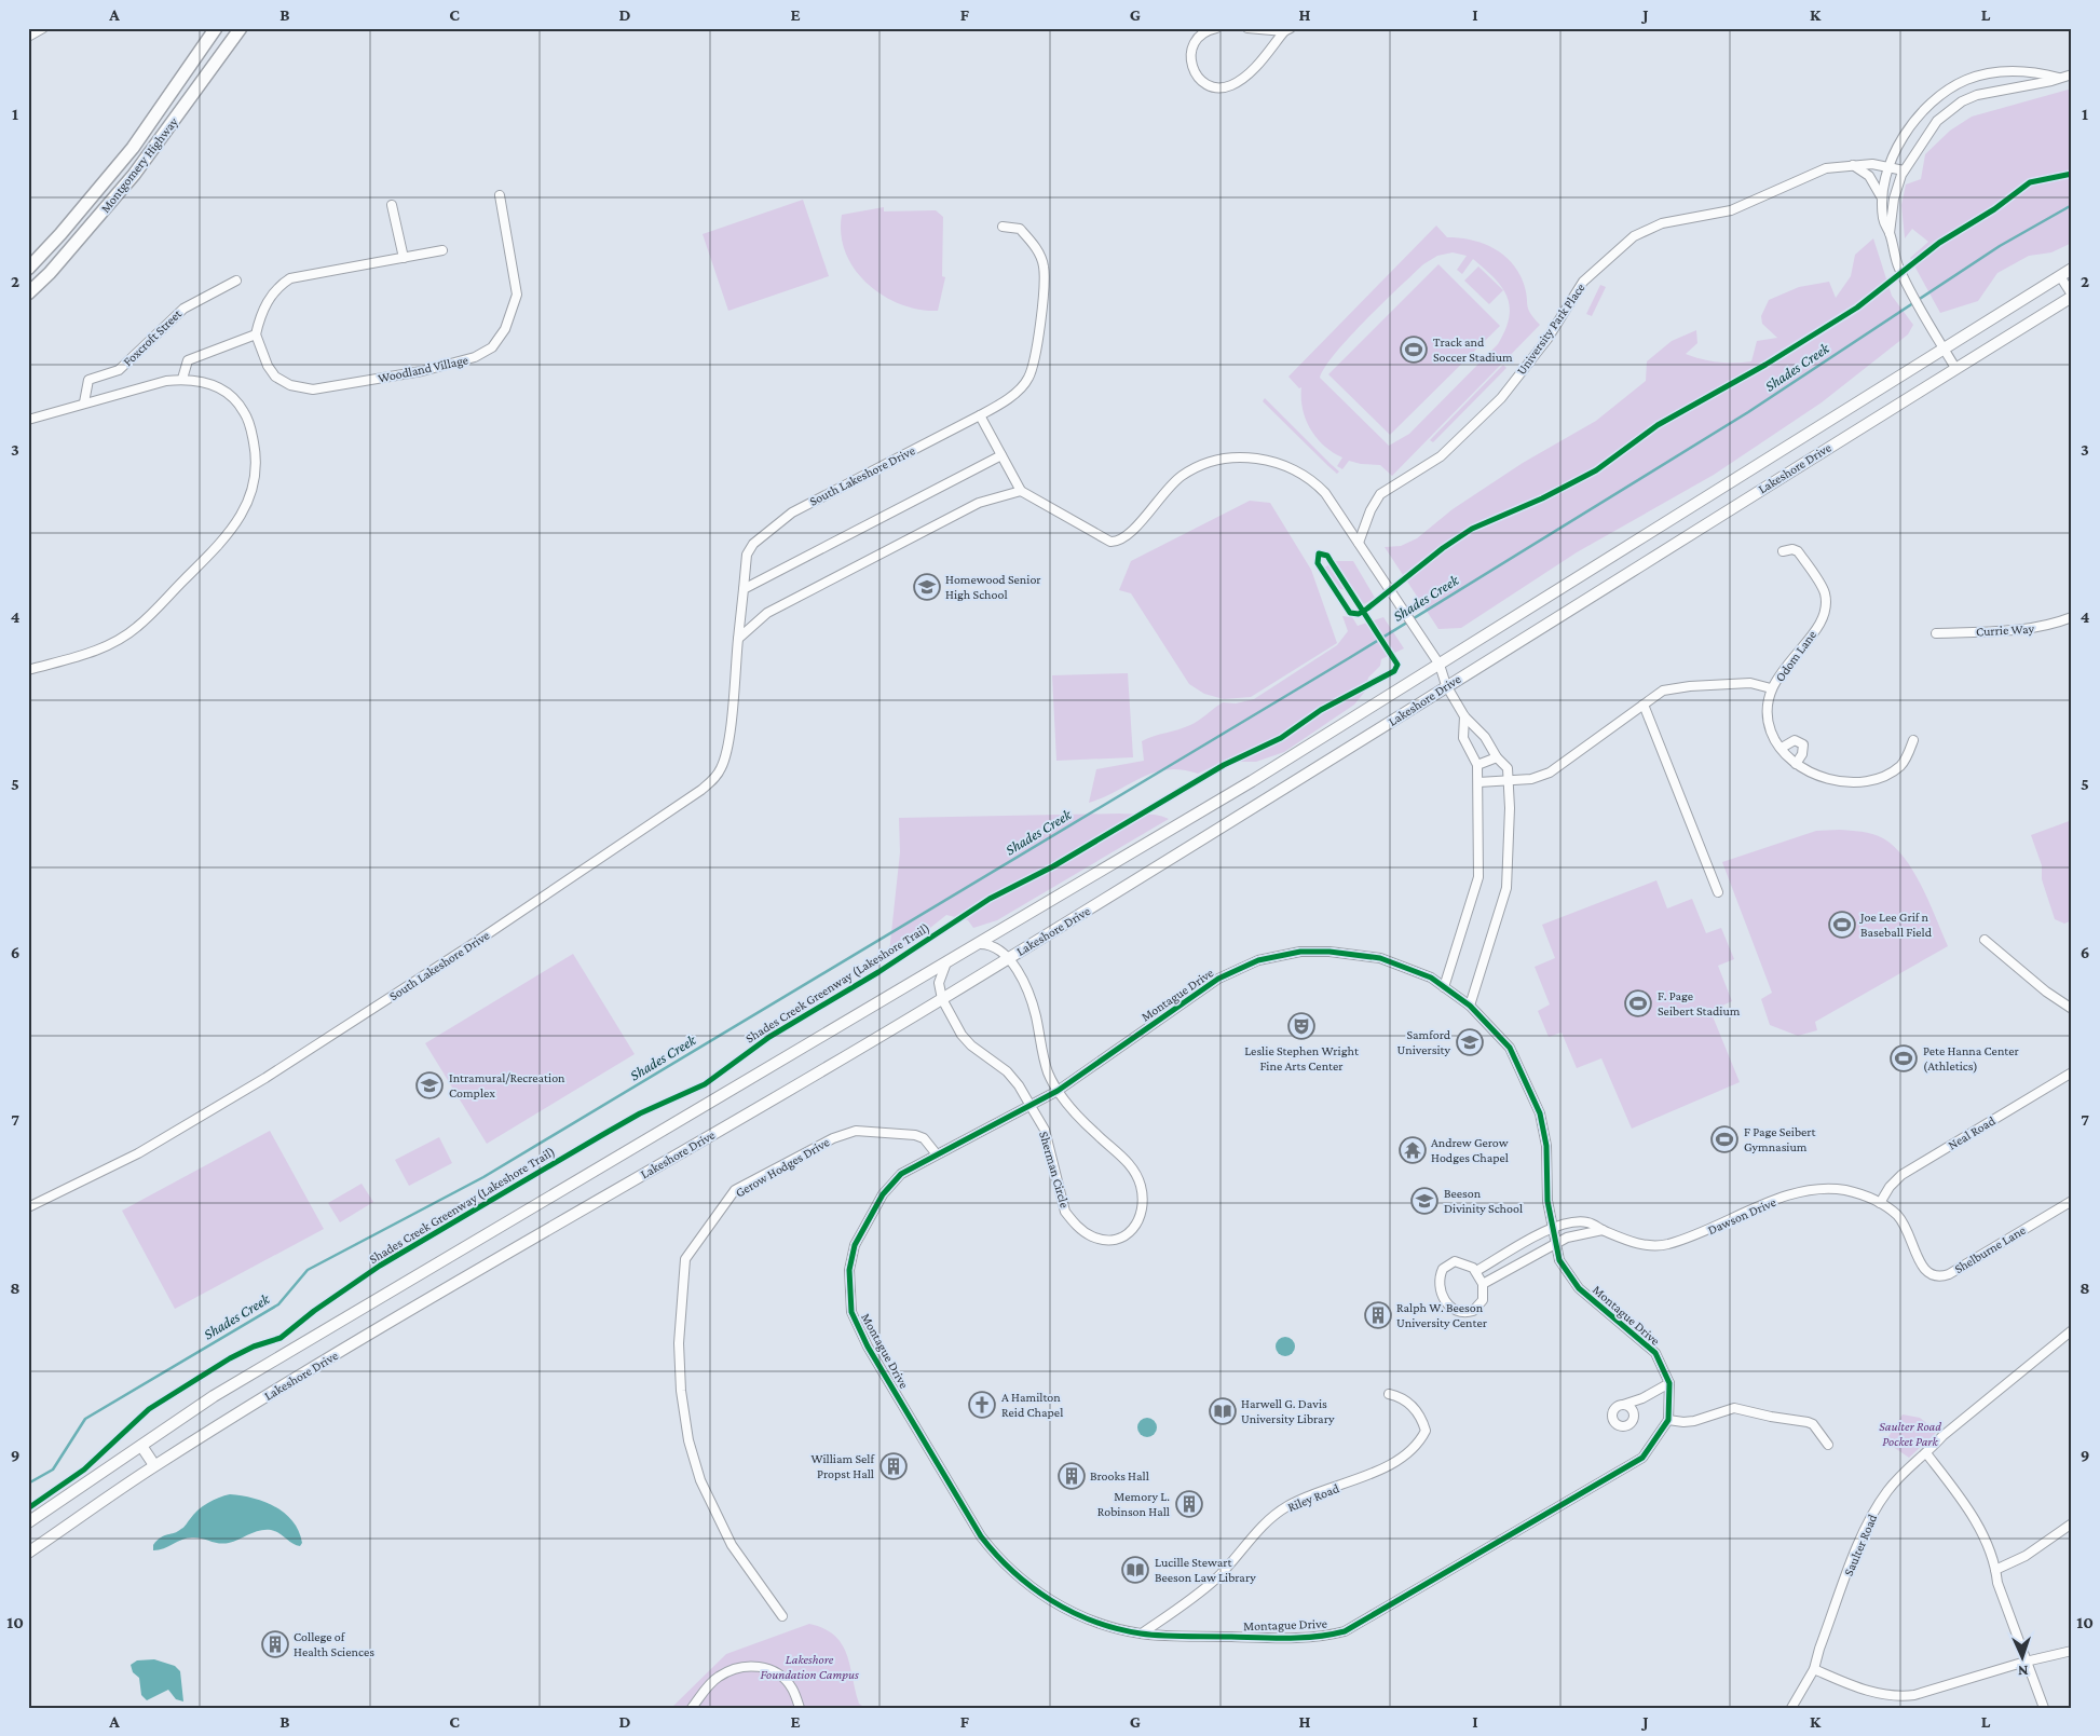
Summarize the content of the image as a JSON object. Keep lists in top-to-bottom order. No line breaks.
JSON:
{"streets":{"main road":["Montgomery Highway","Lakeshore Drive"],"street":["University Park Place","Foxcroft Street","Woodland Village","South Lakeshore Drive","Currie Way","Odom Lane","Montague Drive","Neal Road","Gerow Hodges Drive","Sherman Circle","Dawson Drive","Shelburne Lane","Riley Road","Saulter Road"],"cycle path":["Shades Creek Greenway (Lakeshore Trail)"]},"crossings":[["Lakeshore Drive","Sherman Circle"],["Montague Drive","Gerow Hodges Drive"],["Montague Drive","Sherman Circle"],["Montague Drive","Dawson Drive"],["Montague Drive","Riley Road"],["Neal Road","Dawson Drive"],["Neal Road","Shelburne Lane"],["Dawson Drive","Shelburne Lane"]],"water":["Shades Creek"],"parks":["Saulter Road Pocket Park","Lakeshore Foundation Campus"],"places":{"sports":["Track and Soccer Stadium","Joe Lee Grif n Baseball Field","F. Page Seibert Stadium","Pete Hanna Center (Athletics)","F Page Seibert Gymnasium"],"school or university":["Homewood Senior High School","Samford University","Intramural/Recreation Complex","Beeson Divinity School"],"theatre":["Leslie Stephen Wright Fine Arts Center"],"temple":["Andrew Gerow Hodges Chapel"],"building":["Ralph W. Beeson University Center","William Self Propst Hall","Brooks Hall","Memory L. Robinson Hall","College of Health Sciences"],"church":["A Hamilton Reid Chapel"],"library":["Harwell G. Davis University Library","Lucille Stewart Beeson Law Library"]},"north":"bottom","grid":{"columns":["A","B","C","D","E","F","G","H","I","J","K","L"],"rows":["1","2","3","4","5","6","7","8","9","10"]}}
